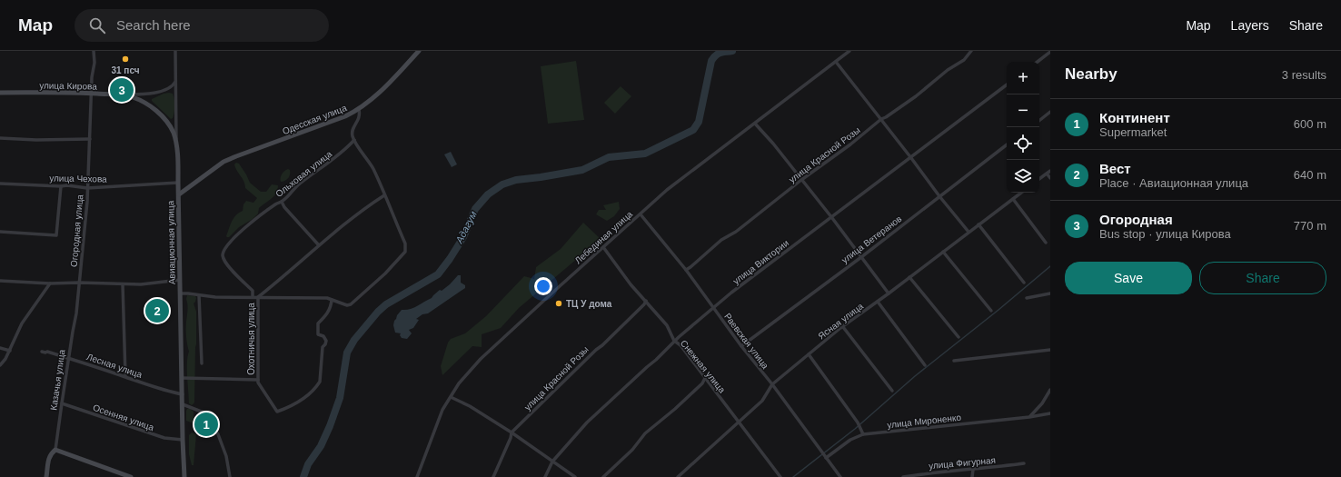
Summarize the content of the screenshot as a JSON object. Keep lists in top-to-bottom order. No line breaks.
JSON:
{"streets":{"main road":["улица Кирова","Одесская улица","Авиационная улица","Казачья улица"],"street":["улица Красной Розы","Ольховая улица","улица Чехова","Огородная улица","Лебединая улица","улица Ветеранов","улица Виктории","Ясная улица","Охотничья улица","Раевская улица","Лесная улица","Снежная улица","Осенняя улица","улица Мироненко","улица Фигурная"]},"crossings":[["улица Кирова","Огородная улица"],["улица Кирова","Авиационная улица"],["Одесская улица","Авиационная улица"],["улица Красной Розы","Раевская улица"],["улица Красной Розы","Снежная улица"],["улица Чехова","Огородная улица"],["улица Чехова","Авиационная улица"],["Огородная улица","Казачья улица"],["Лебединая улица","Раевская улица"],["Лебединая улица","Снежная улица"],["улица Ветеранов","Раевская улица"],["Авиационная улица","Лесная улица"],["Авиационная улица","Осенняя улица"],["улица Виктории","Раевская улица"],["улица Виктории","Снежная улица"],["Ясная улица","Раевская улица"],["Ясная улица","Снежная улица"],["Раевская улица","улица Мироненко"],["Лесная улица","Казачья улица"],["Казачья улица","Осенняя улица"]],"water":["Адагум"],"places":["31 псч","ТЦ У дома"],"page":{"header":"Map","search":"Search here","nav":["Map","Layers","Share"],"heading":["Nearby","3 results"],"map_buttons":["+","−"],"pins":["3","2","1"],"list":[{"mark":"1","name":"Континент","note":"Supermarket","value":"600 m"},{"mark":"2","name":"Вест","note":"Place · Авиационная улица","value":"640 m"},{"mark":"3","name":"Огородная","note":"Bus stop · улица Кирова","value":"770 m"}],"buttons":["Save","Share"]}}
